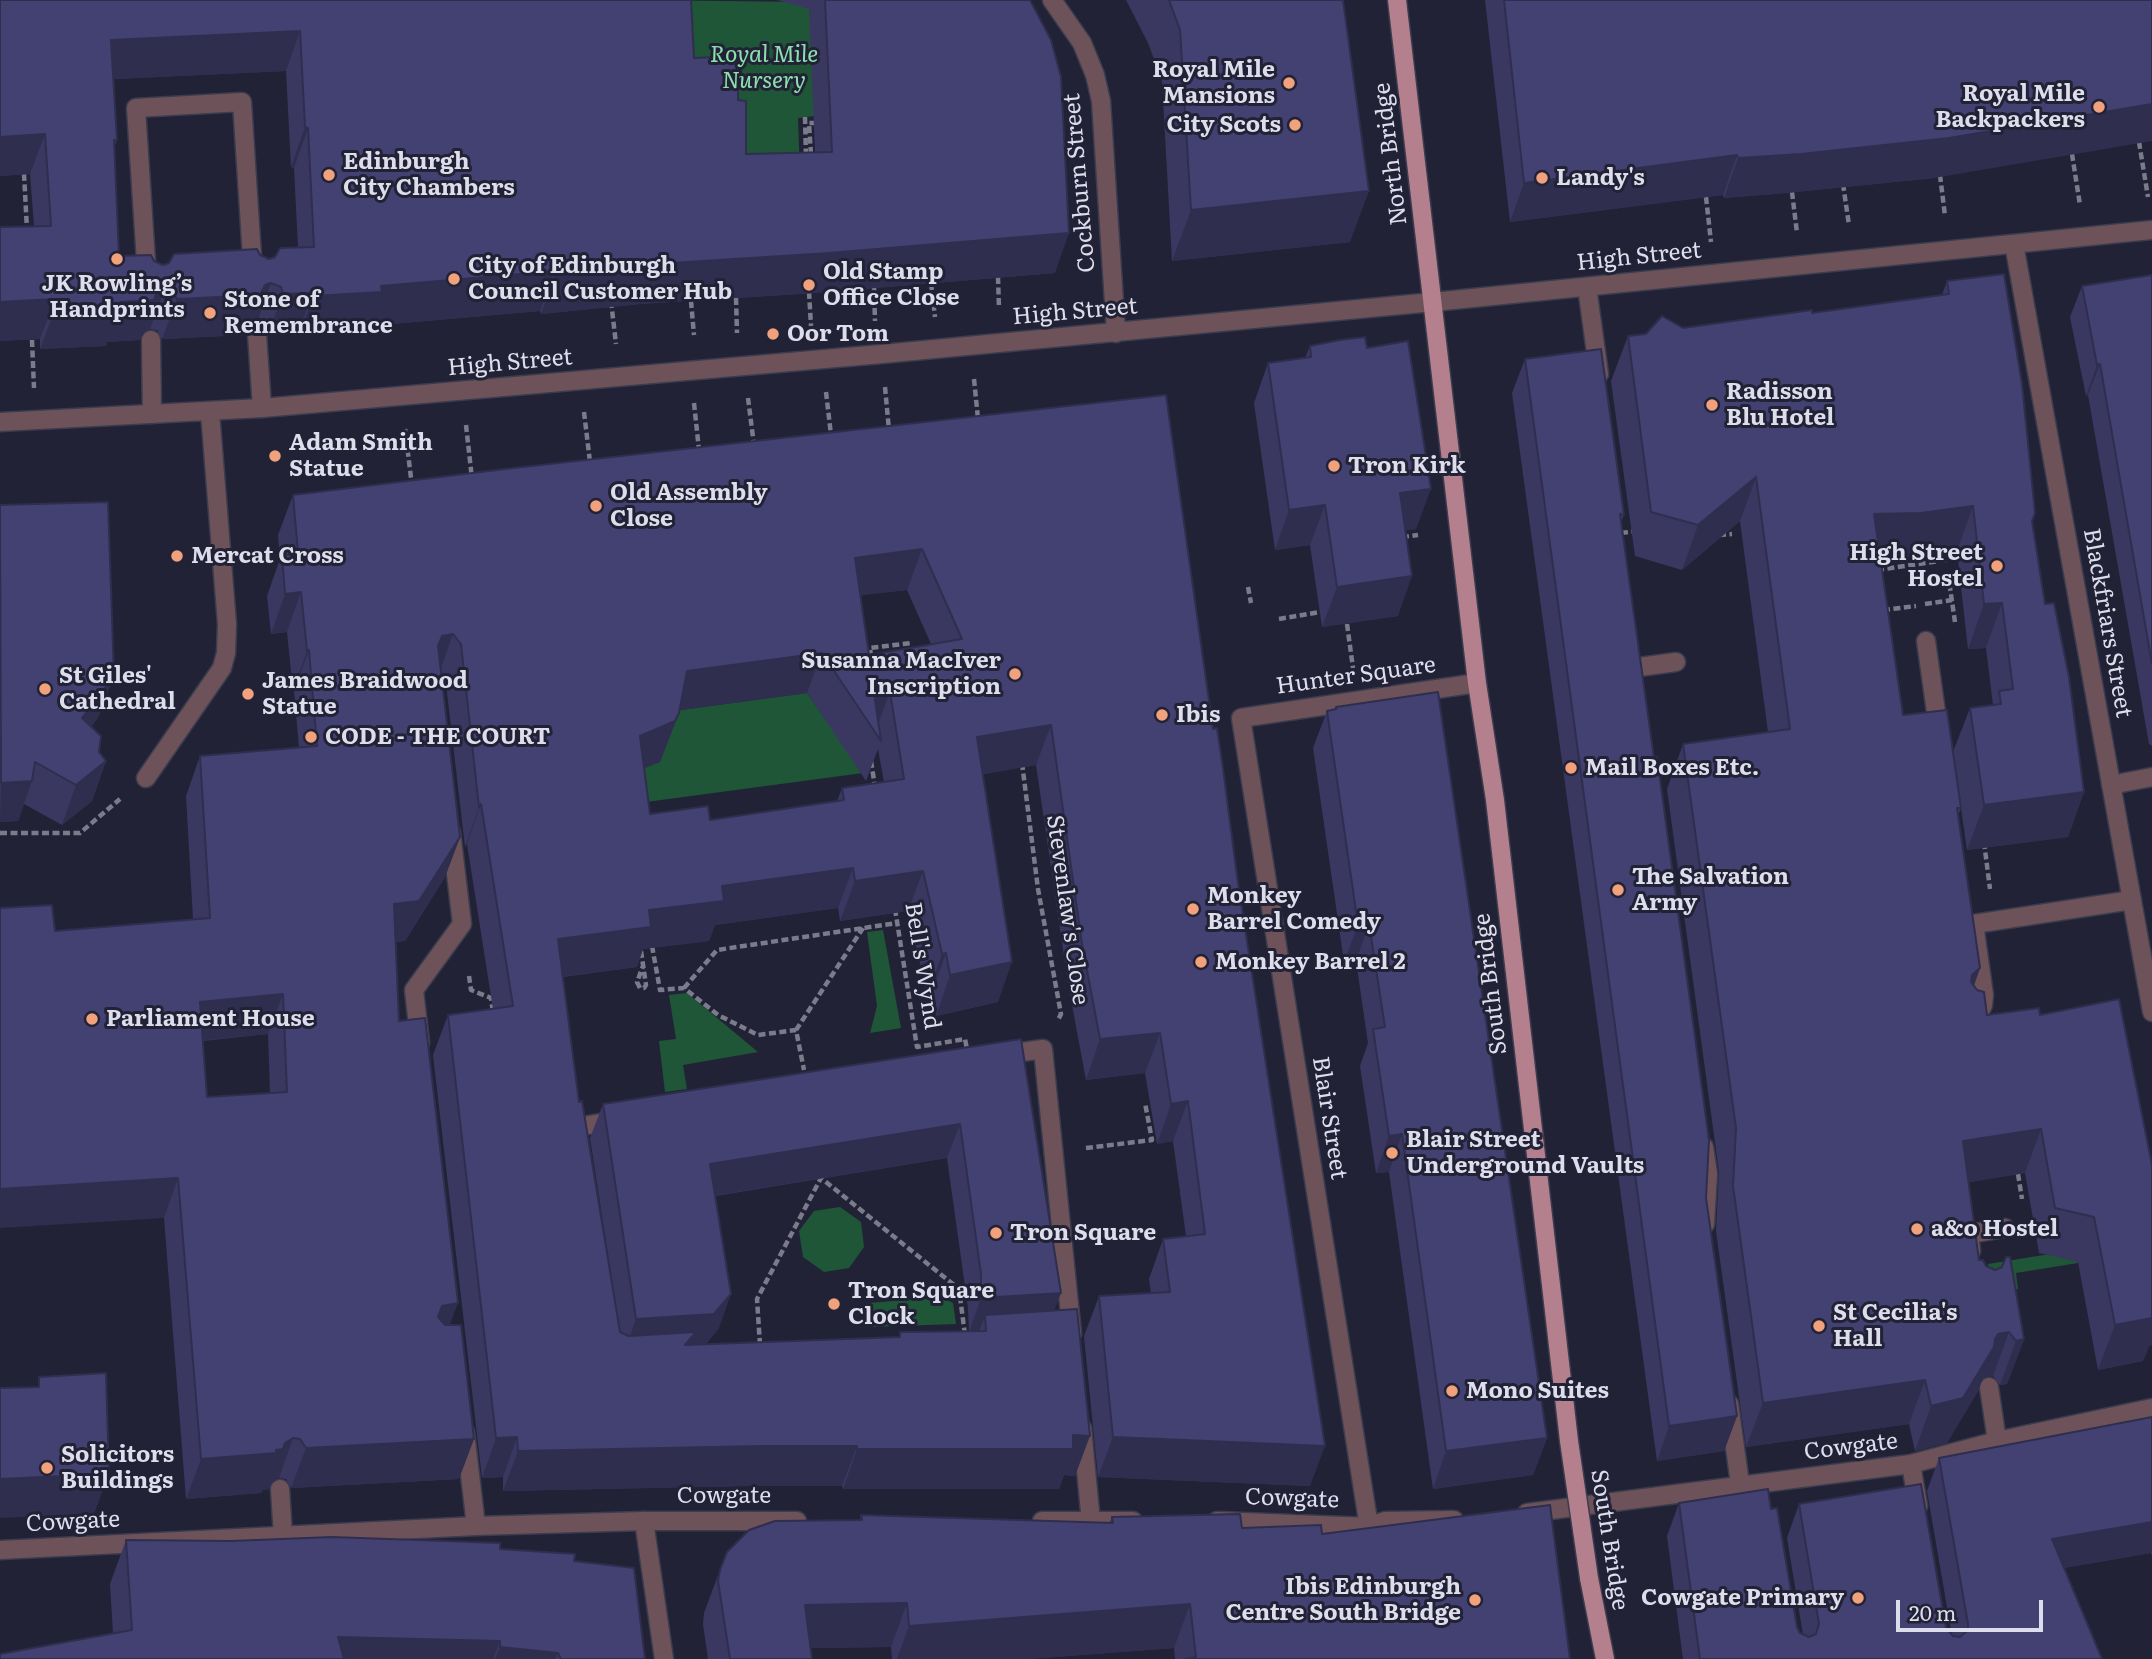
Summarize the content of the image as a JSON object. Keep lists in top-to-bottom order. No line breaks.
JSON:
{"streets":{"main road":["North Bridge","South Bridge"],"street":["Cockburn Street","High Street","Blackfriars Street","Hunter Square","Blair Street","Cowgate"],"path":["Stevenlaw's Close","Bell's Wynd"]},"crossings":[["North Bridge","High Street"],["North Bridge","South Bridge"],["Cockburn Street","High Street"],["High Street","Blackfriars Street"],["High Street","South Bridge"],["Hunter Square","South Bridge"],["Hunter Square","Blair Street"],["Blair Street","Cowgate"]],"parks":["Royal Mile Nursery"],"places":["Royal Mile Mansions","Royal Mile Backpackers","City Scots","Edinburgh City Chambers","Landy's","JK Rowling’s Handprints","City of Edinburgh Council Customer Hub","Old Stamp Office Close","Stone of Remembrance","Oor Tom","Radisson Blu Hotel","Adam Smith Statue","Tron Kirk","Old Assembly Close","Mercat Cross","High Street Hostel","Susanna MacIver Inscription","St Giles' Cathedral","James Braidwood Statue","Ibis","CODE - THE COURT","Mail Boxes Etc.","The Salvation Army","Monkey Barrel Comedy","Monkey Barrel 2","Parliament House","Blair Street Underground Vaults","a&o Hostel","Tron Square","Tron Square Clock","St Cecilia's Hall","Mono Suites","Solicitors Buildings","Cowgate Primary","Ibis Edinburgh Centre South Bridge"],"scale_bar":"20 m"}
